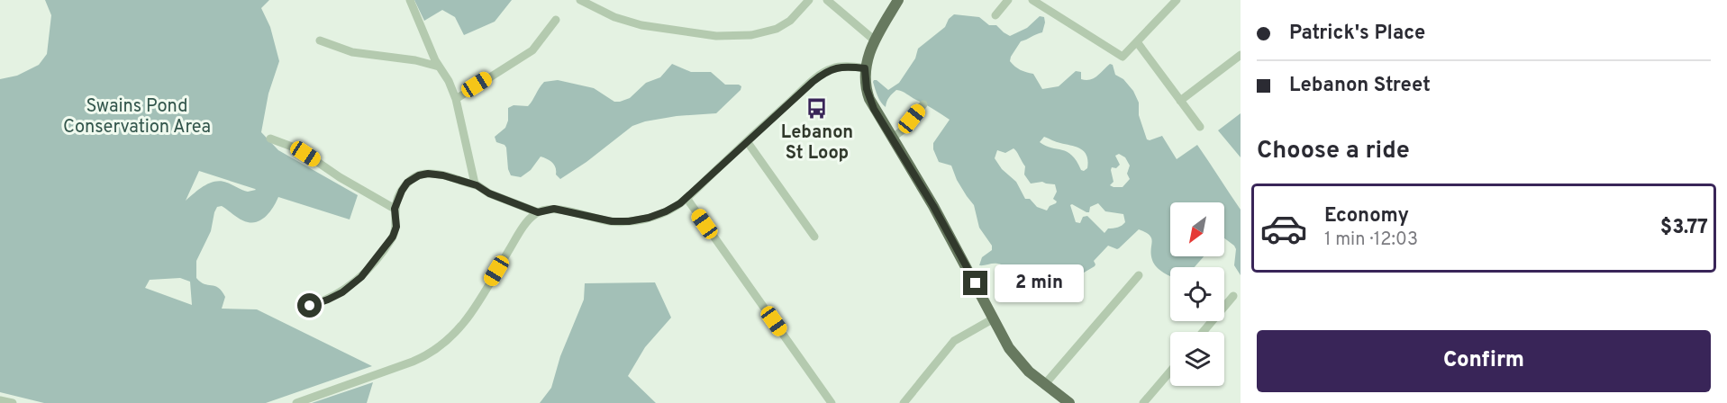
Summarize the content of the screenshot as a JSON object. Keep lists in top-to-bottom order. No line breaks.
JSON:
{"parks":["Swains Pond Conservation Area"],"places":{"bus stop":["Lebanon St Loop"]},"north":"bottom left","page":{"banner":["Patrick's Place","Lebanon Street"],"heading":"Choose a ride","list":[{"name":"Economy","note":"1 min · 12:03","value":"$3.77"}],"bubble":"2 min","buttons":"Confirm"}}
